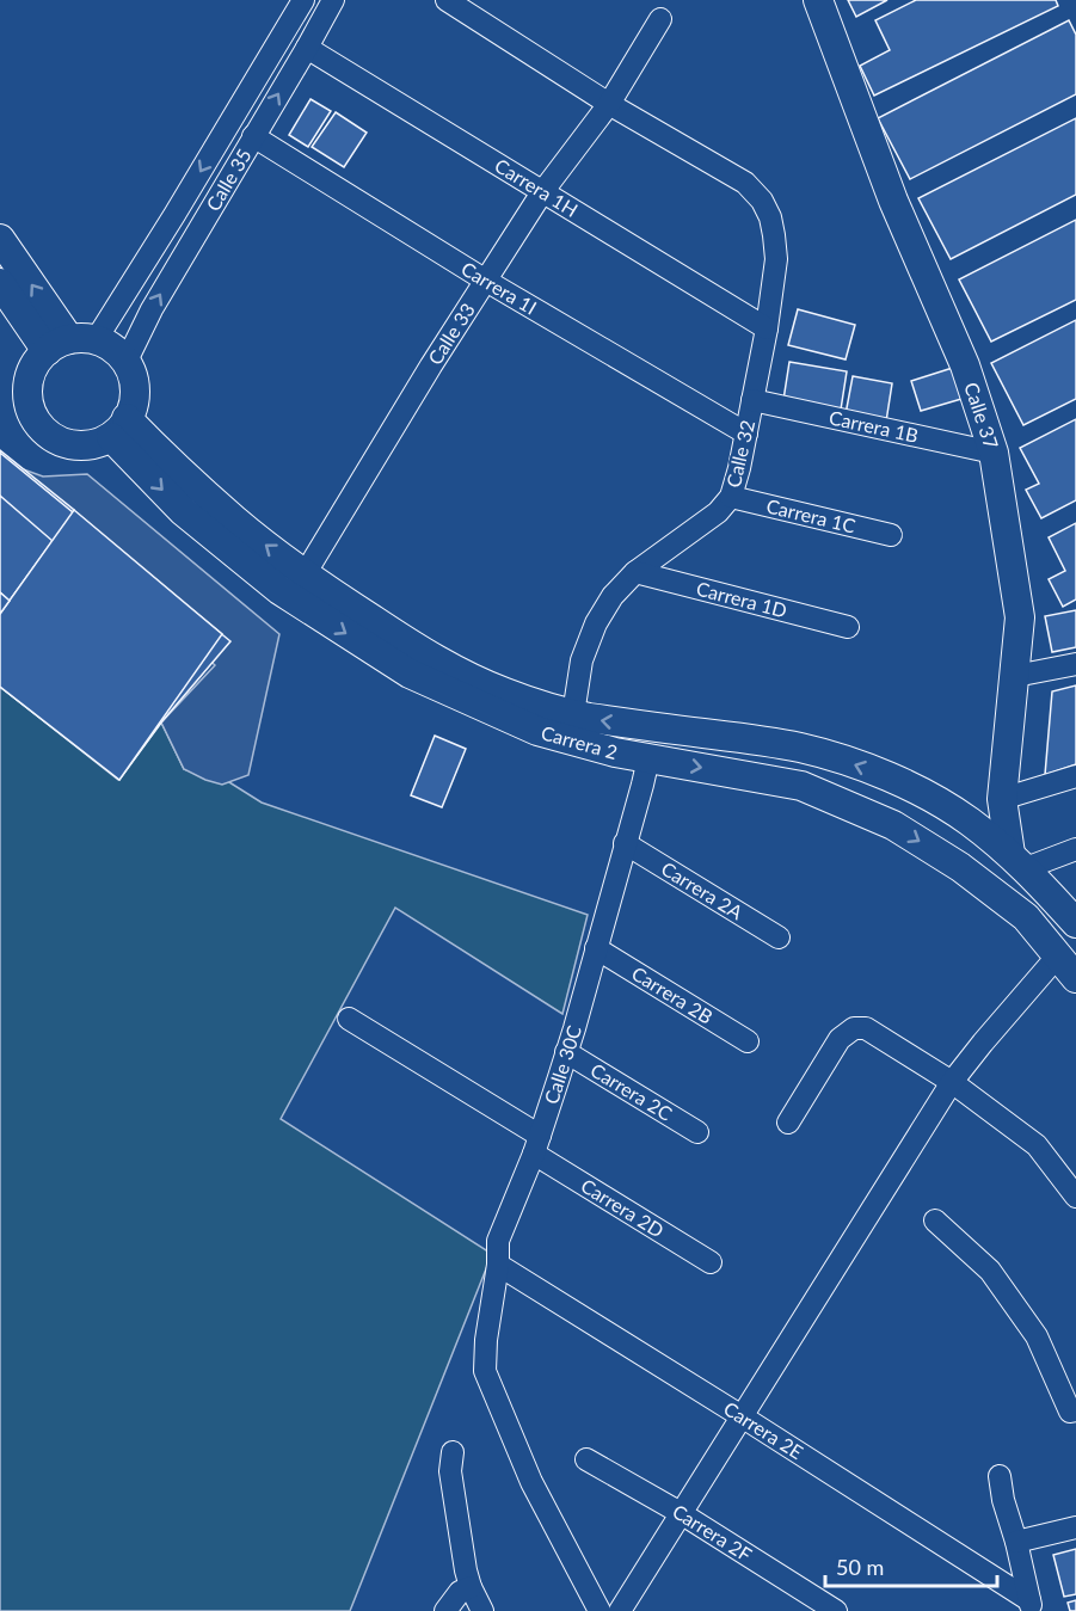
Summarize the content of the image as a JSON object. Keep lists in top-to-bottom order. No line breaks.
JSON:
{"streets":{"main road":["Calle 37","Carrera 2"],"street":["Calle 35","Carrera 1H","Carrera 1I","Calle 33","Carrera 1B","Calle 32","Carrera 1C","Carrera 1D","Carrera 2A","Carrera 2B","Calle 30C","Carrera 2C","Carrera 2D","Carrera 2E","Carrera 2F"]},"crossings":[["Calle 35","Carrera 1H"],["Calle 35","Carrera 1I"],["Calle 35","Carrera 2"],["Carrera 1H","Calle 33"],["Carrera 1H","Calle 32"],["Carrera 1I","Calle 33"],["Carrera 1I","Calle 32"],["Calle 33","Calle 32"],["Calle 33","Carrera 2"],["Calle 37","Carrera 1B"],["Calle 37","Carrera 2"],["Carrera 1B","Calle 32"],["Calle 32","Carrera 1C"],["Calle 32","Carrera 1D"],["Calle 32","Carrera 2"],["Carrera 2","Calle 30C"],["Carrera 2A","Calle 30C"],["Carrera 2B","Calle 30C"],["Calle 30C","Carrera 2C"],["Calle 30C","Carrera 2D"],["Calle 30C","Carrera 2E"]],"scale_bar":"50 m"}
